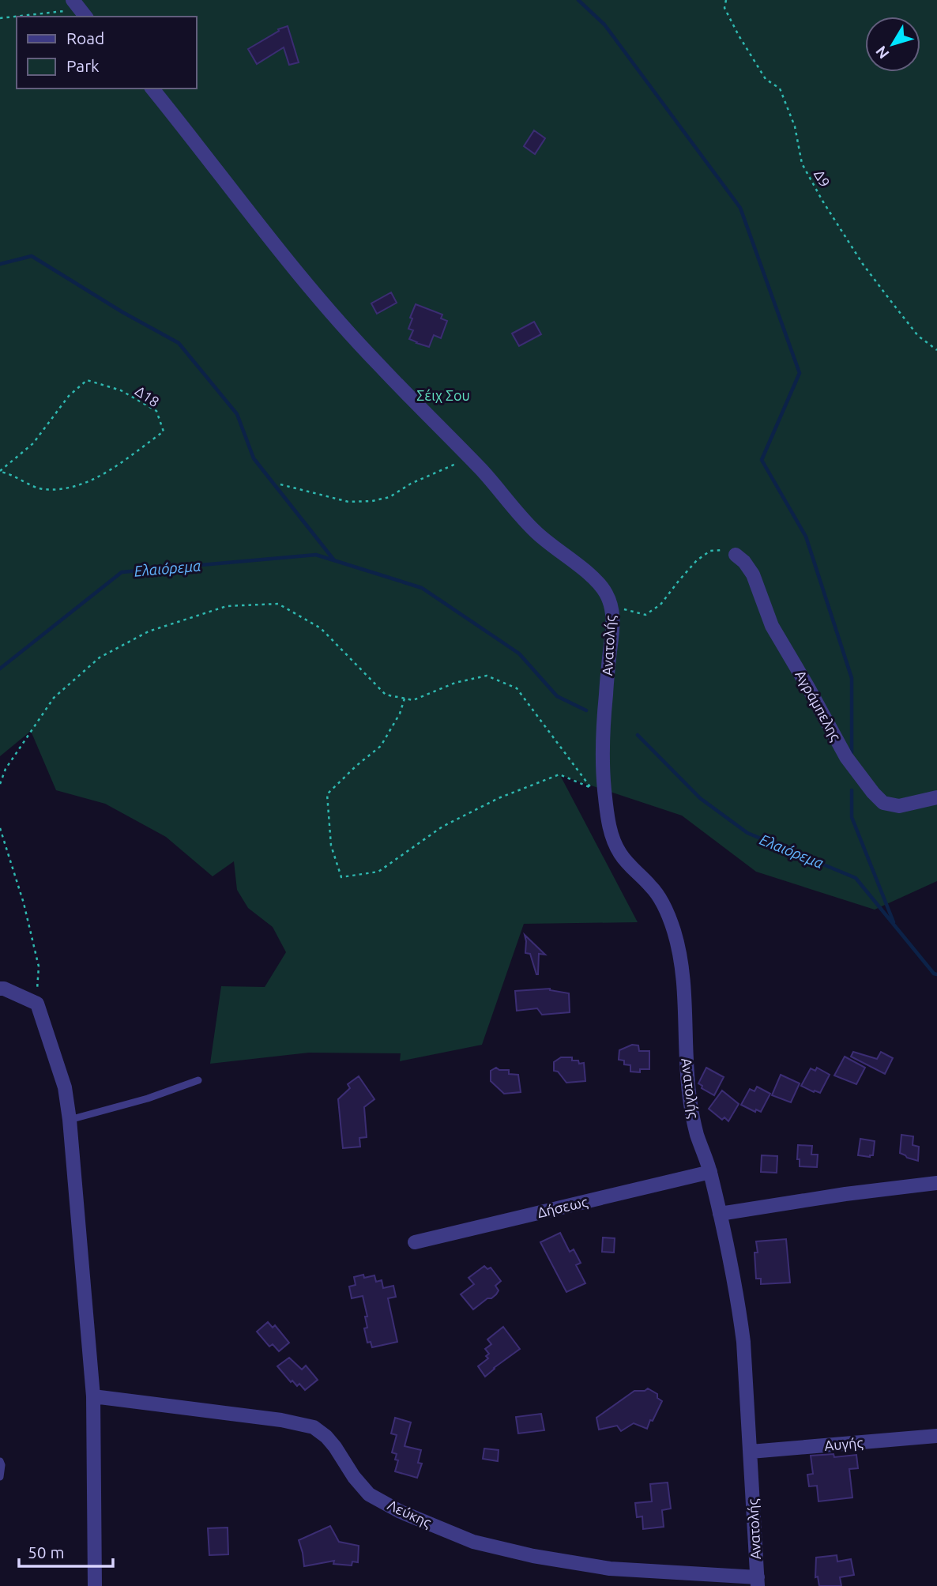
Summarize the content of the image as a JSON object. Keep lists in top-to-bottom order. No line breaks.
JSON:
{"streets":{"street":["Ανατολής","Αγράμπελης","Δήσεως","Αυγής","Λεύκης"],"path":["Δ9","Δ18"]},"crossings":[["Ανατολής","Δήσεως"],["Ανατολής","Αυγής"],["Ανατολής","Λεύκης"]],"water":["Ελαιόρεμα"],"parks":["Σέιχ Σου"],"legend":["Road","Park"],"scale_bar":"50 m","north":"bottom left"}
